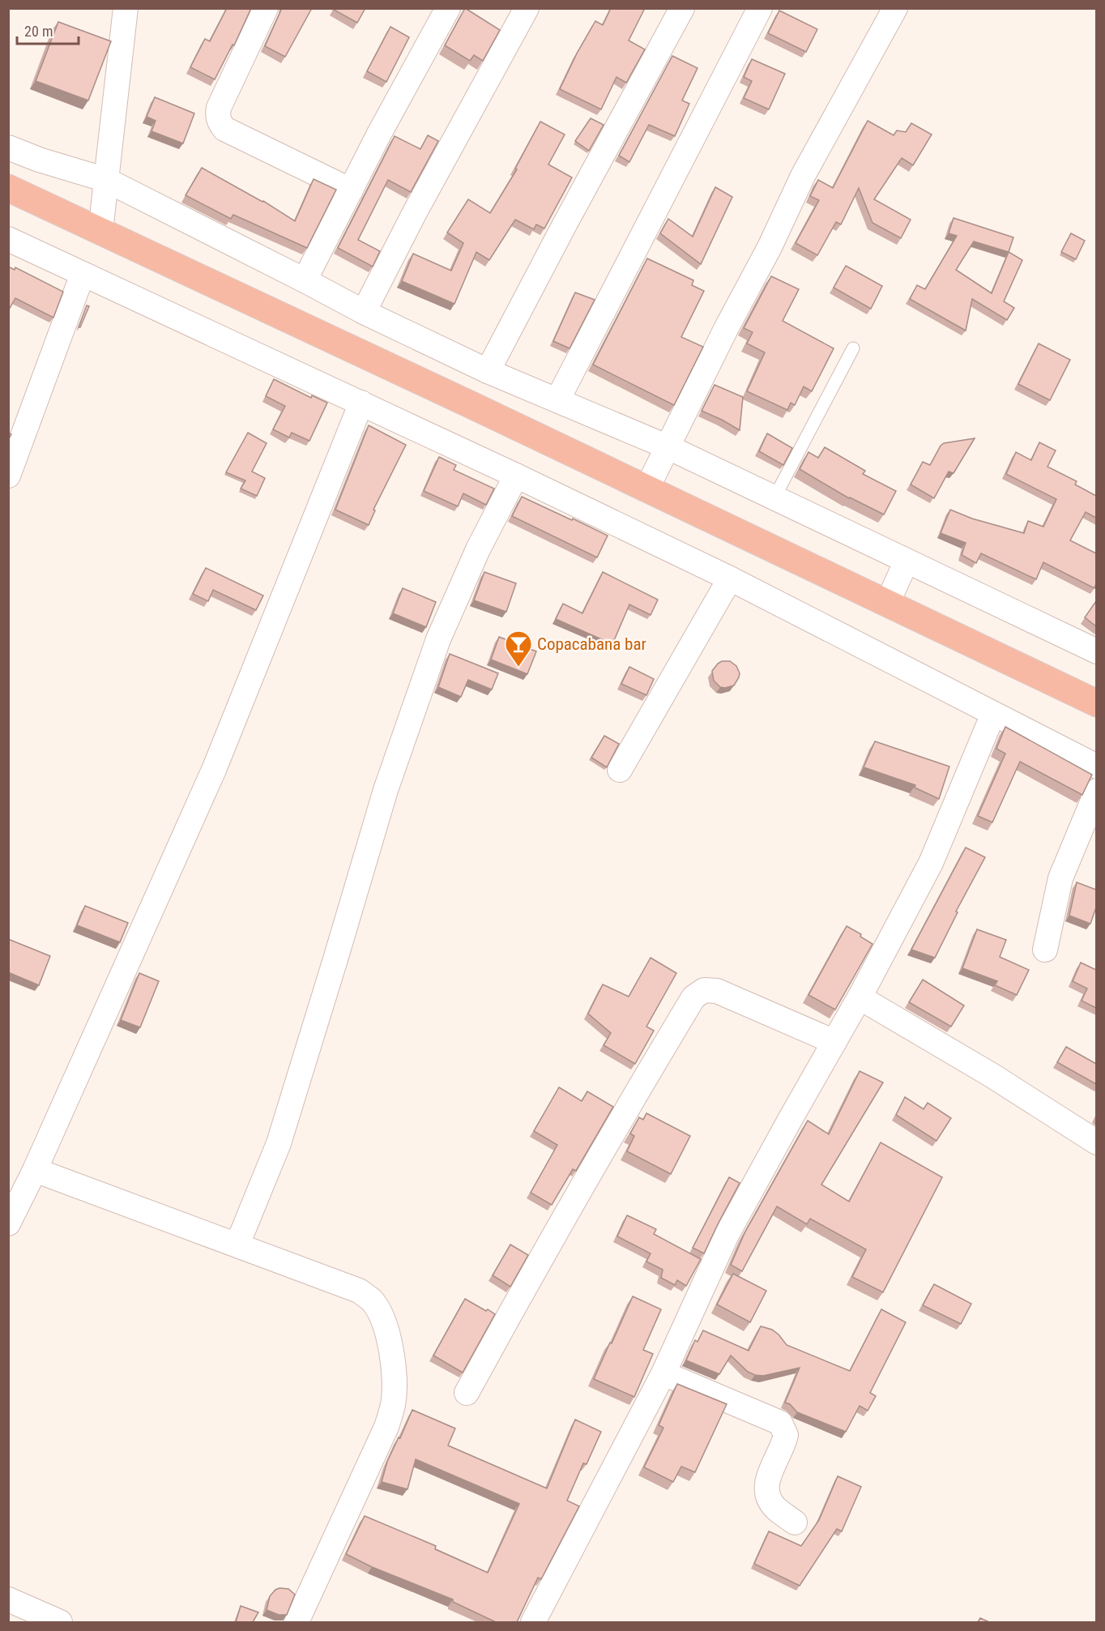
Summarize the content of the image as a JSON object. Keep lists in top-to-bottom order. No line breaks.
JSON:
{"places":{"bar":["Copacabana bar"]},"scale_bar":"20 m"}
